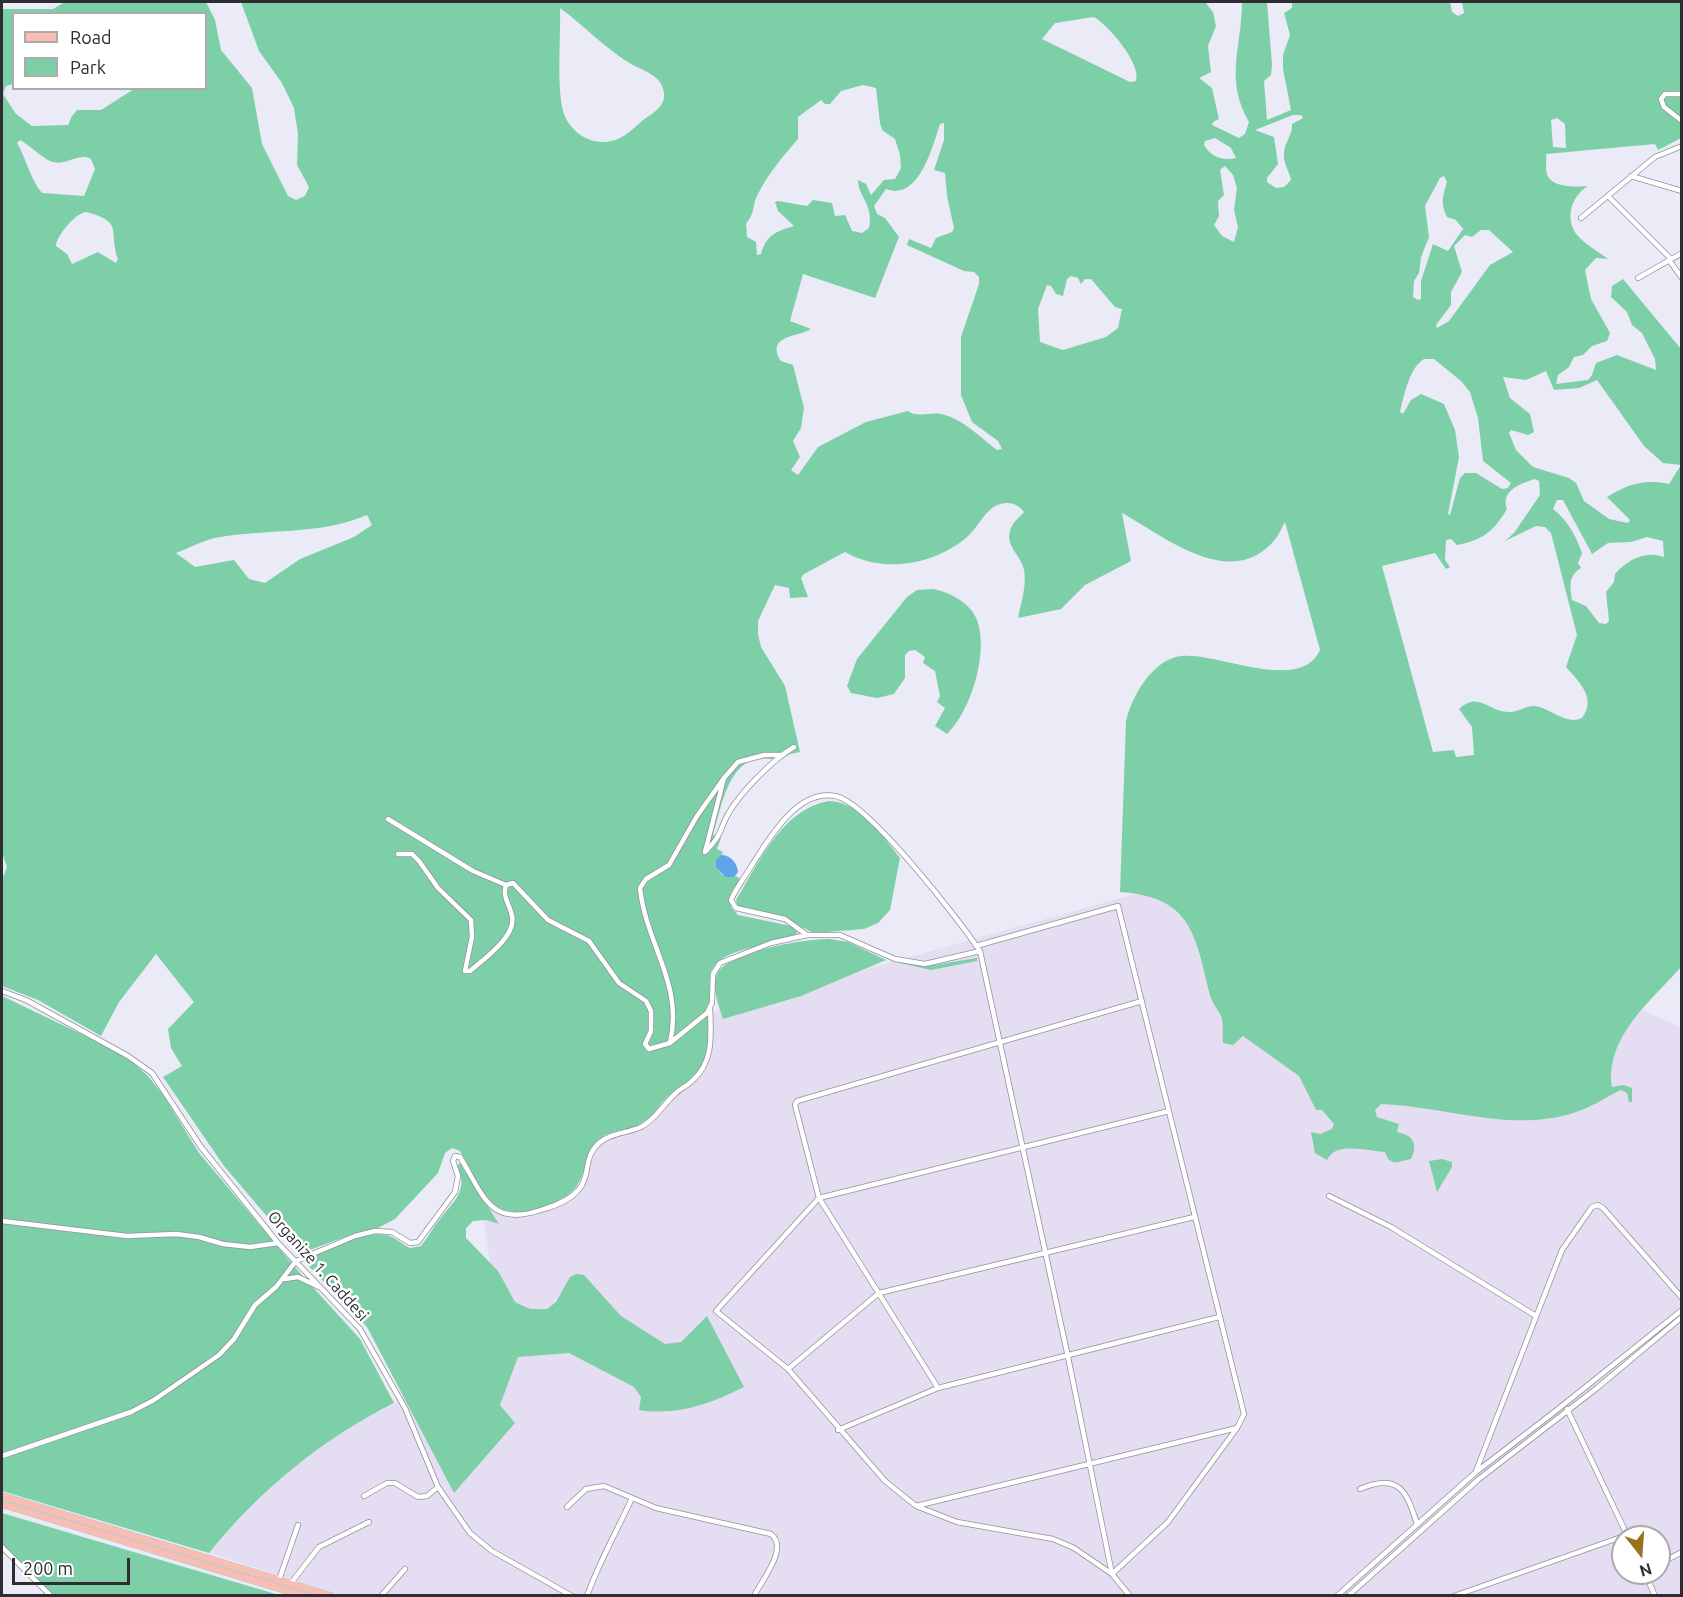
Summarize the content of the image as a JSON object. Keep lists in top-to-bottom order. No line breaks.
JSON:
{"streets":{"street":["Organize 1. Caddesi"]},"legend":["Road","Park"],"scale_bar":"200 m","north":"bottom"}
